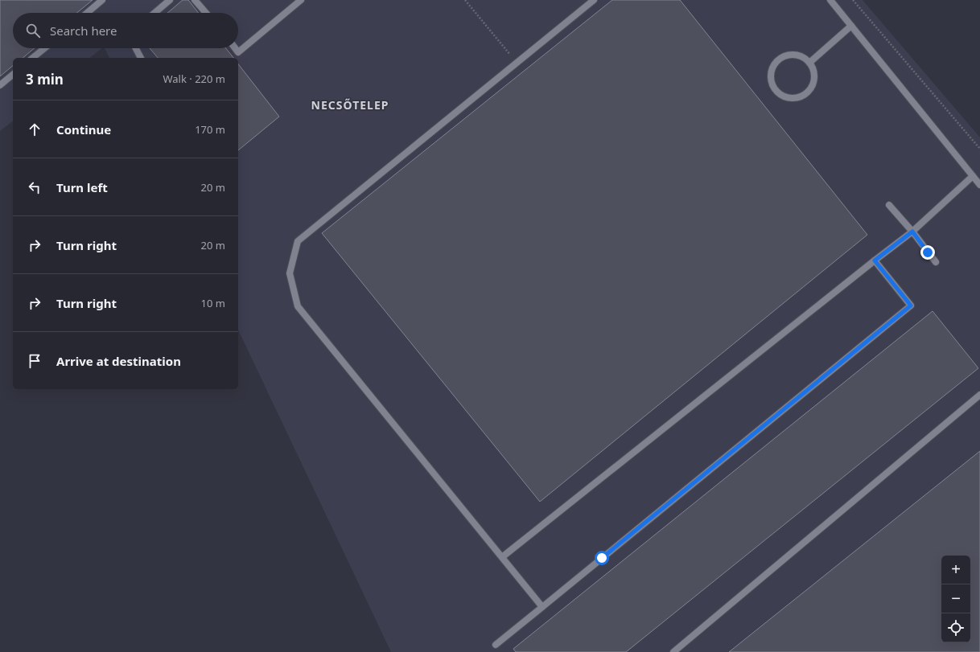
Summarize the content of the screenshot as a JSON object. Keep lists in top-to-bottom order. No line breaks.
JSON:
{"districts":["NECSŐTELEP"],"page":{"search":"Search here","heading":["3 min","Walk · 220 m"],"list":[["Continue","170 m"],["Turn left","20 m"],["Turn right","20 m"],["Turn right","10 m"],"Arrive at destination"],"map_buttons":["+","−"]}}
